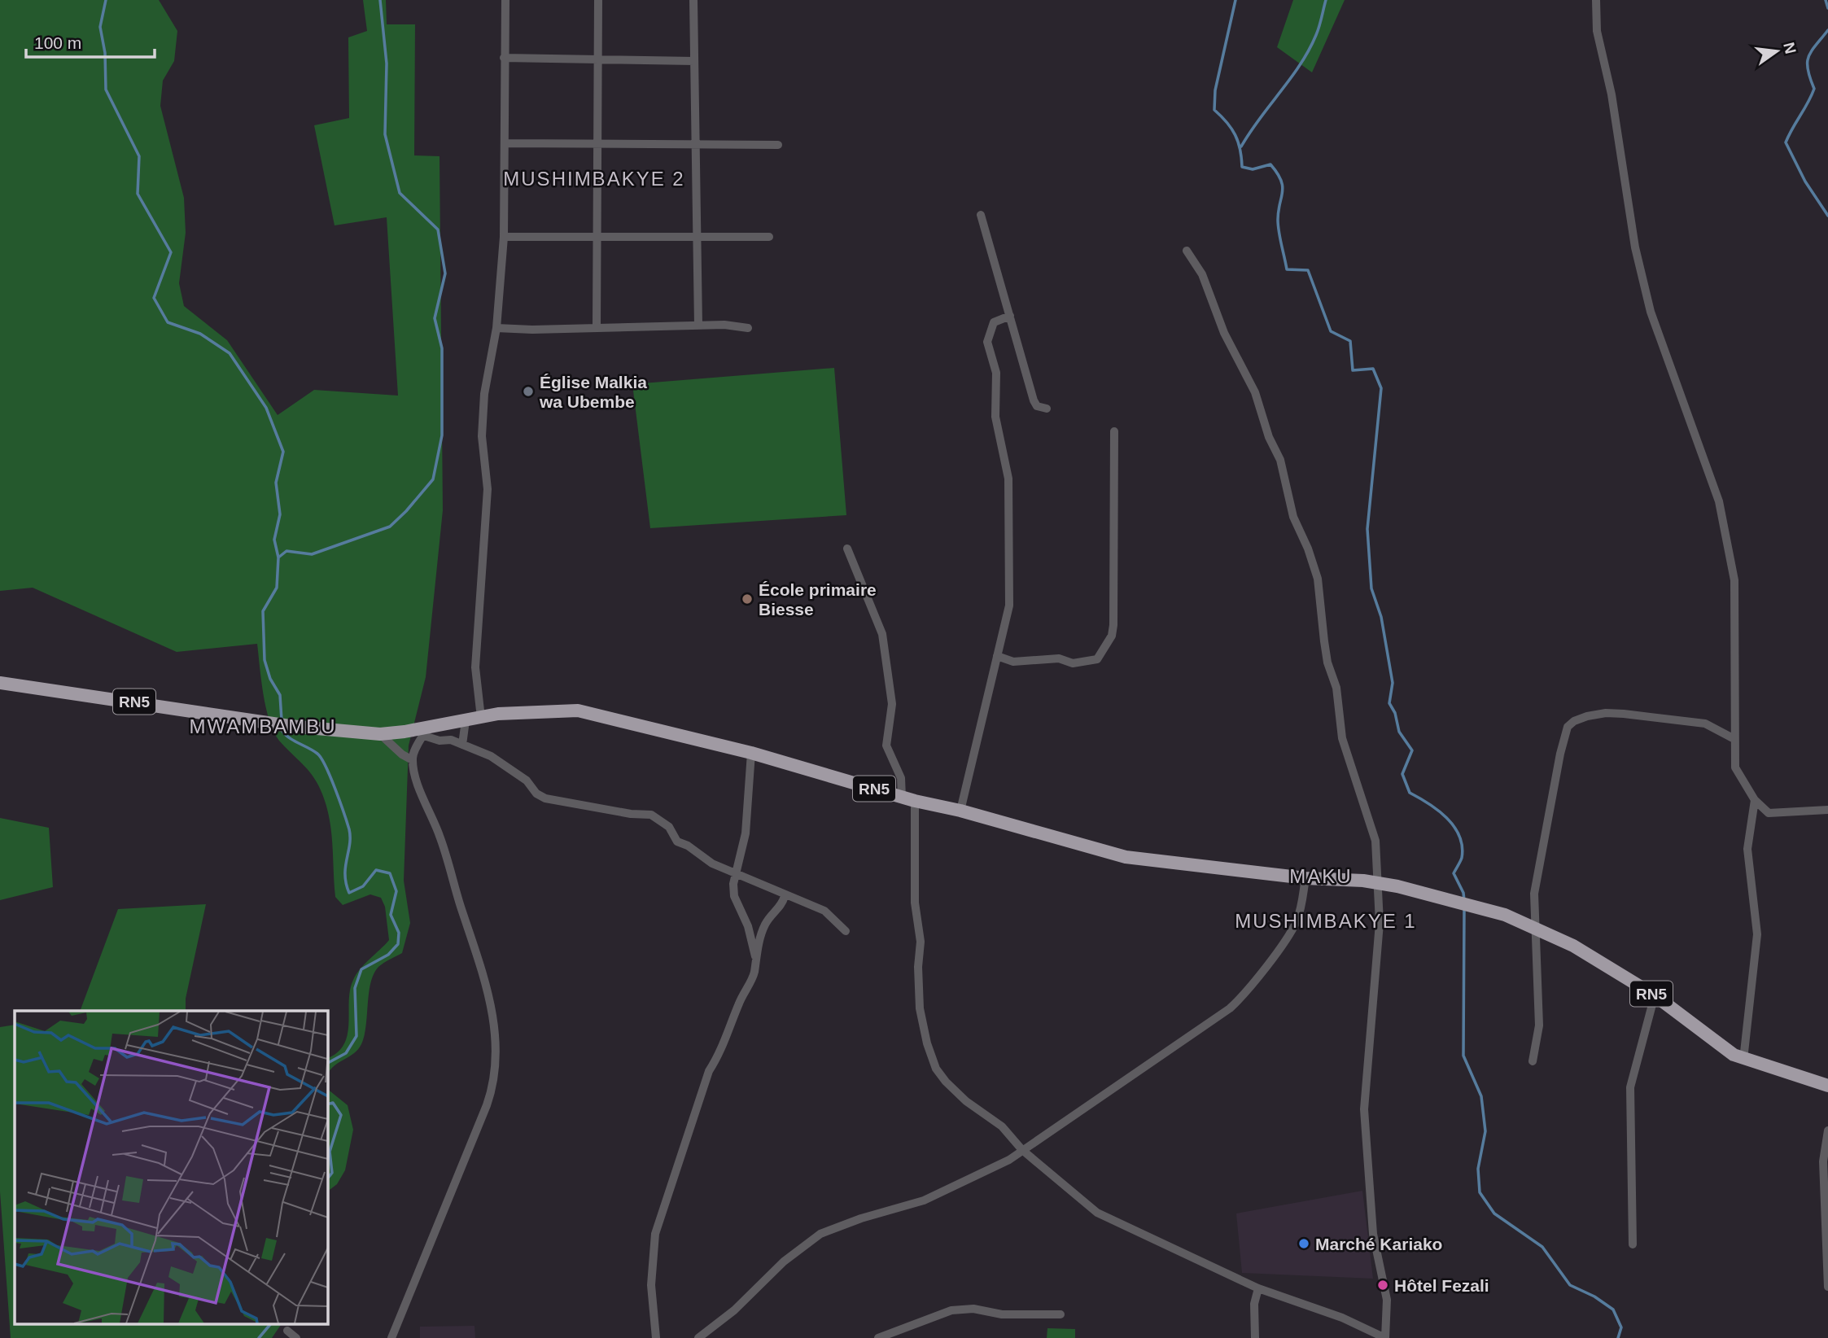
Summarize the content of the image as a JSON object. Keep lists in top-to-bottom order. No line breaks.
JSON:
{"streets":{"highway":["RN5"]},"districts":["MUSHIMBAKYE 2","MWAMBAMBU","MAKU","MUSHIMBAKYE 1"],"places":["Église Malkia wa Ubembe","École primaire Biesse","Marché Kariako","Hôtel Fezali"],"scale_bar":"100 m","north":"right"}
